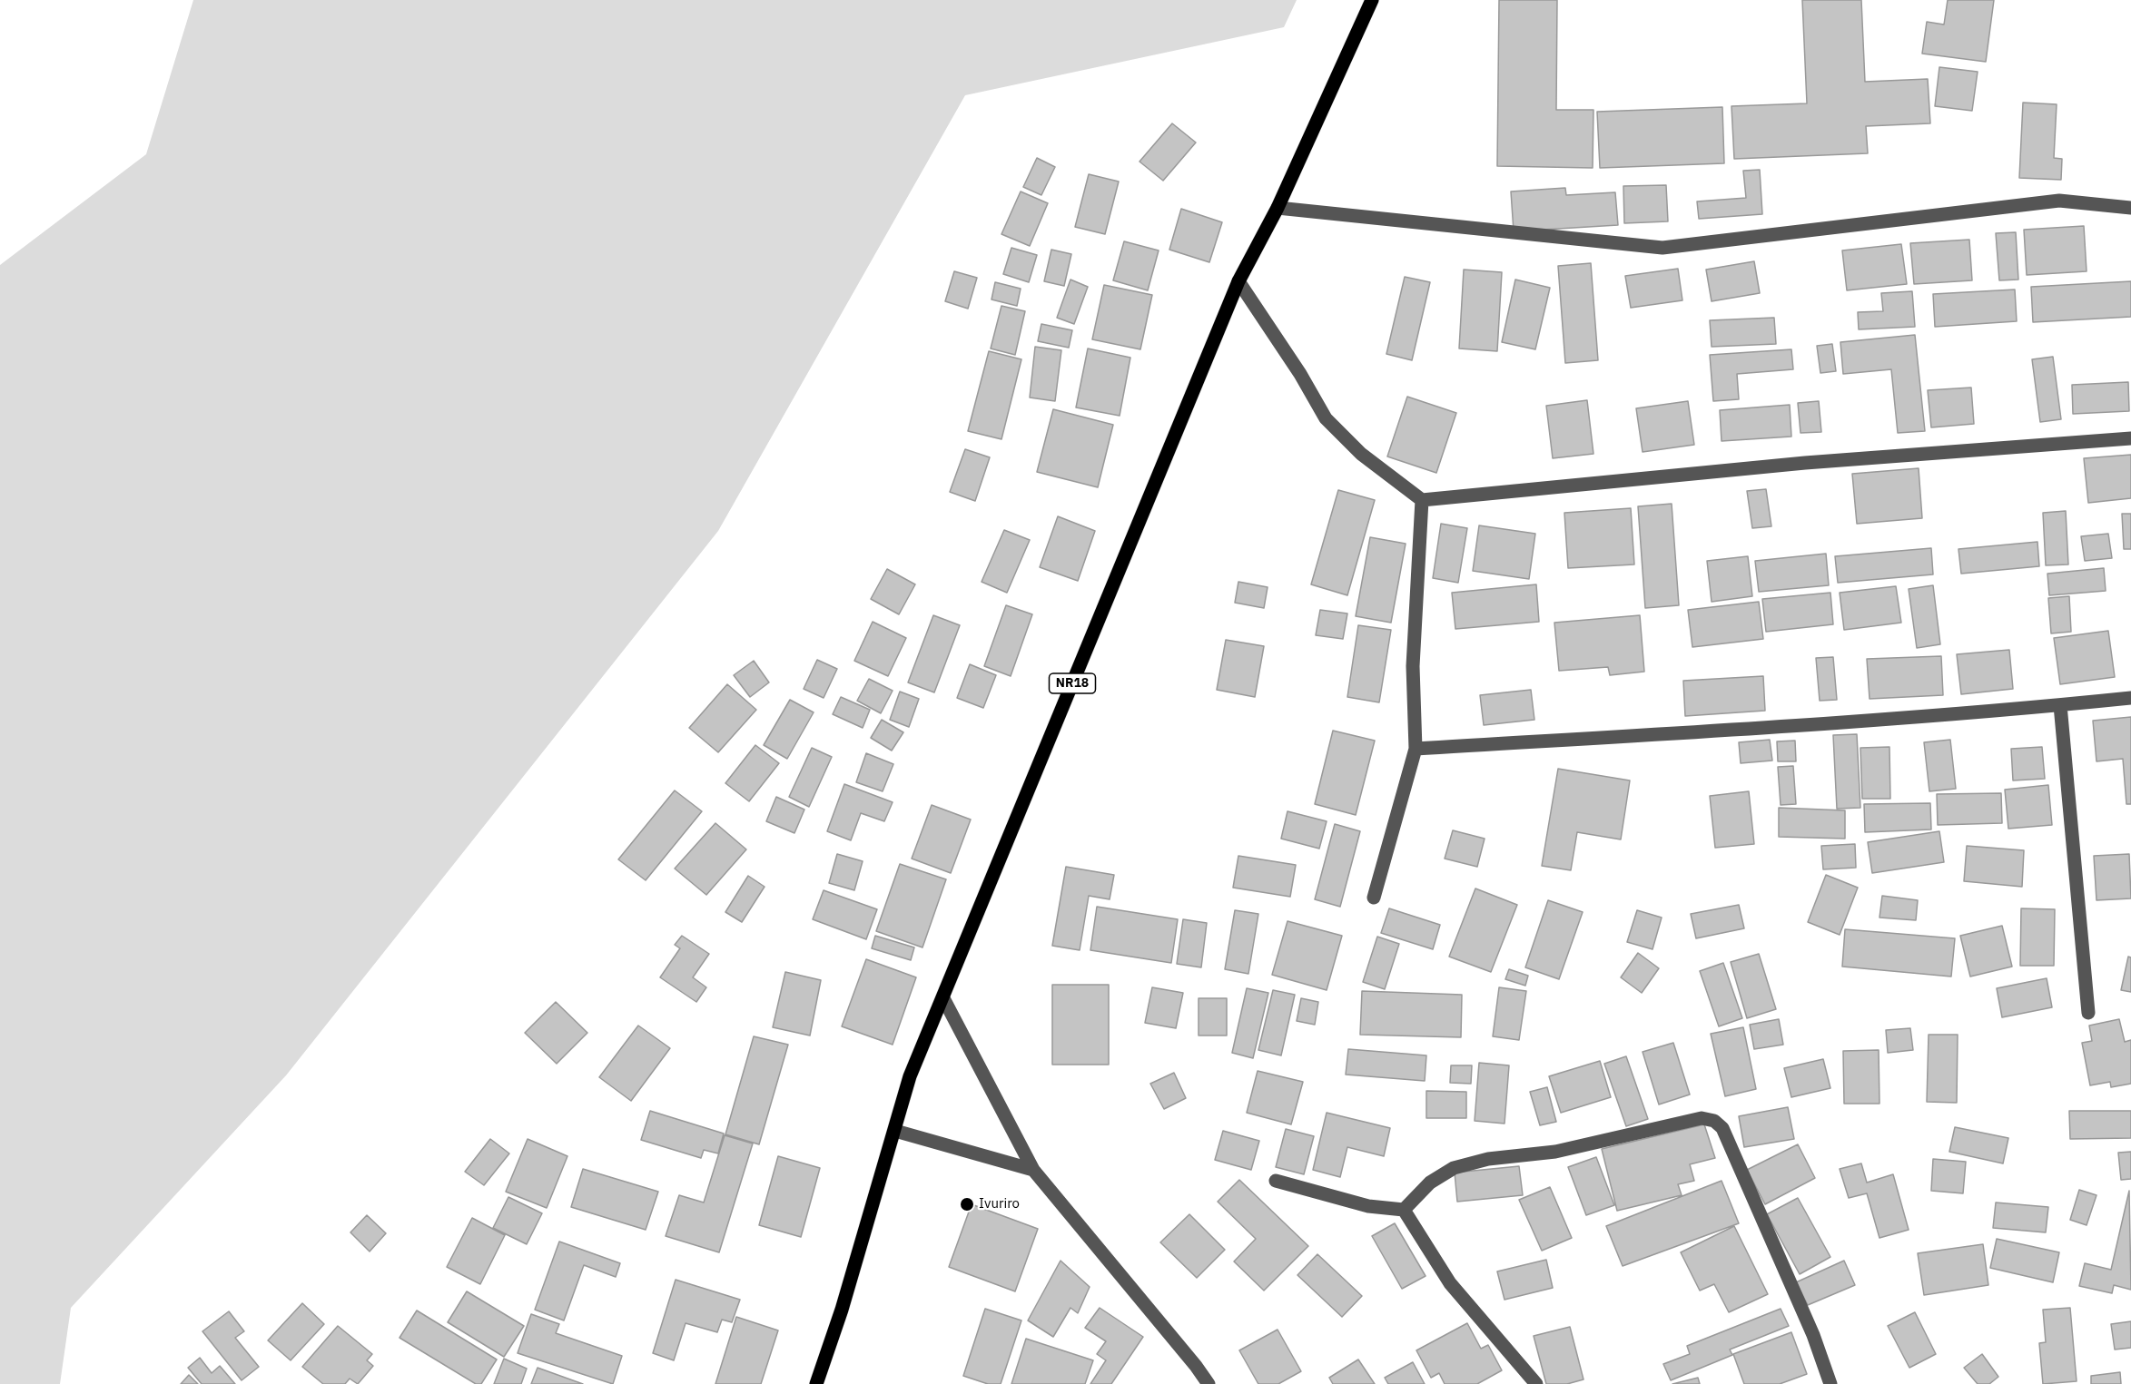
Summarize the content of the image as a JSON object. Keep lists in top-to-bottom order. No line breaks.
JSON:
{"streets":{"main road":["NR18"]},"places":["Ivuriro"]}
